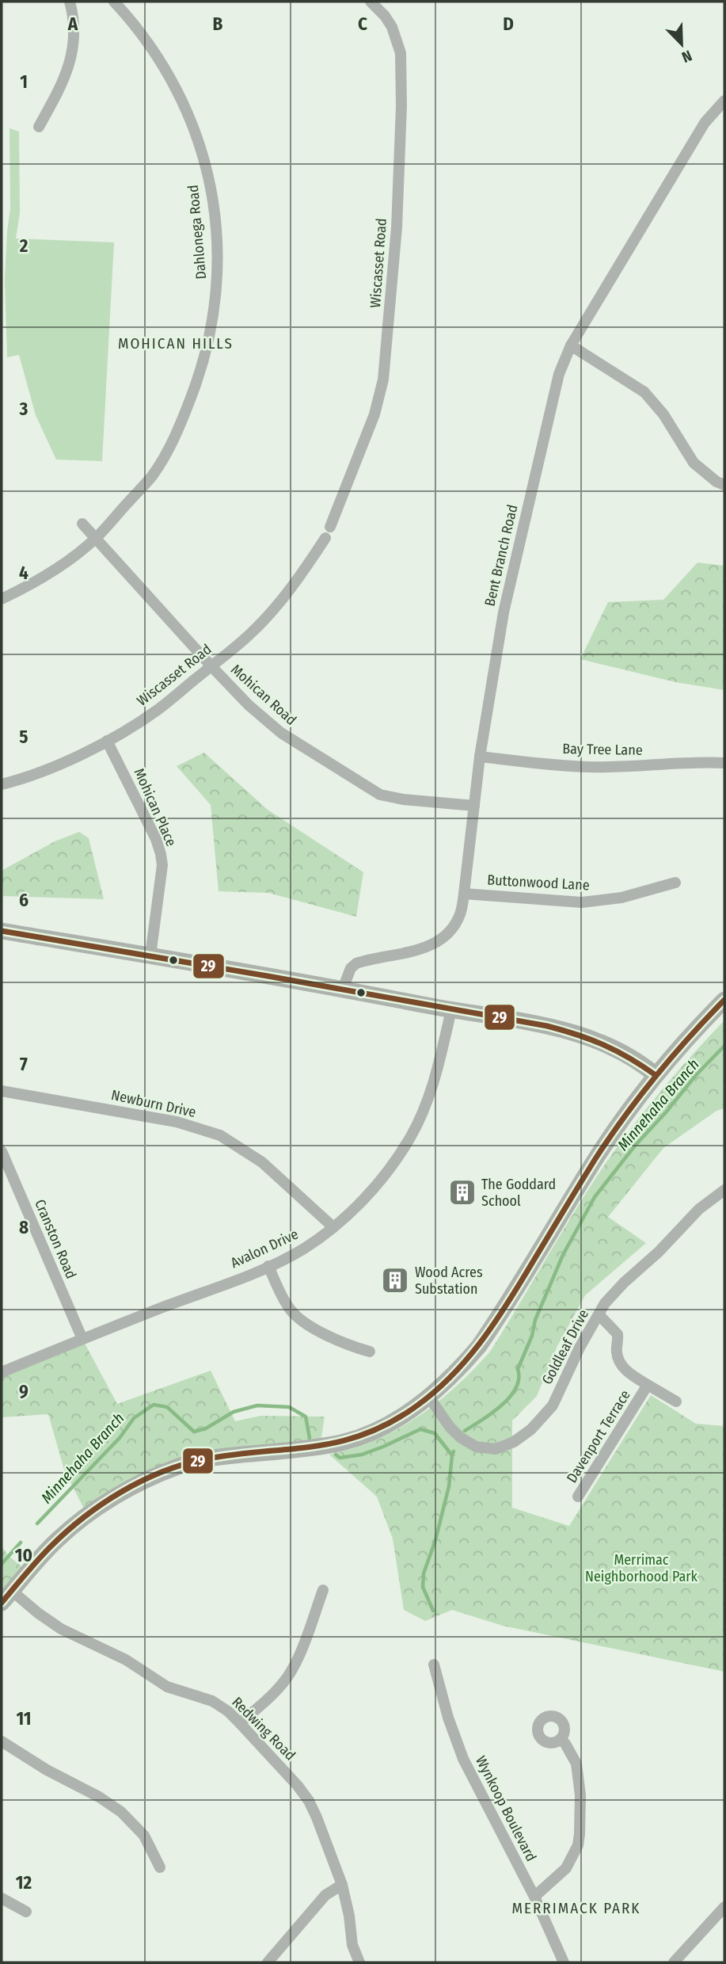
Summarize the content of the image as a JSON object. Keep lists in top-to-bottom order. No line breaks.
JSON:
{"streets":{"street":["Dahlonega Road","Wiscasset Road","Bent Branch Road","Mohican Road","Bay Tree Lane","Mohican Place","Buttonwood Lane","Newburn Drive","Cranston Road","Avalon Drive","Goldleaf Drive","Davenport Terrace","Redwing Road","Wynkoop Boulevard"]},"crossings":[["Dahlonega Road","Mohican Road"],["Wiscasset Road","Mohican Road"],["Wiscasset Road","Mohican Place"],["Bent Branch Road","Mohican Road"],["Bent Branch Road","Bay Tree Lane"],["Bent Branch Road","Buttonwood Lane"],["Newburn Drive","Avalon Drive"],["Cranston Road","Avalon Drive"],["Goldleaf Drive","Davenport Terrace"]],"districts":["MOHICAN HILLS","MERRIMACK PARK"],"water":["Minnehaha Branch"],"parks":["Merrimac Neighborhood Park"],"places":{"building":["The Goddard School","Wood Acres Substation"]},"lines":["transit line 29"],"north":"bottom right","grid":{"columns":["A","B","C","D"],"rows":["1","2","3","4","5","6","7","8","9","10","11","12"]}}
